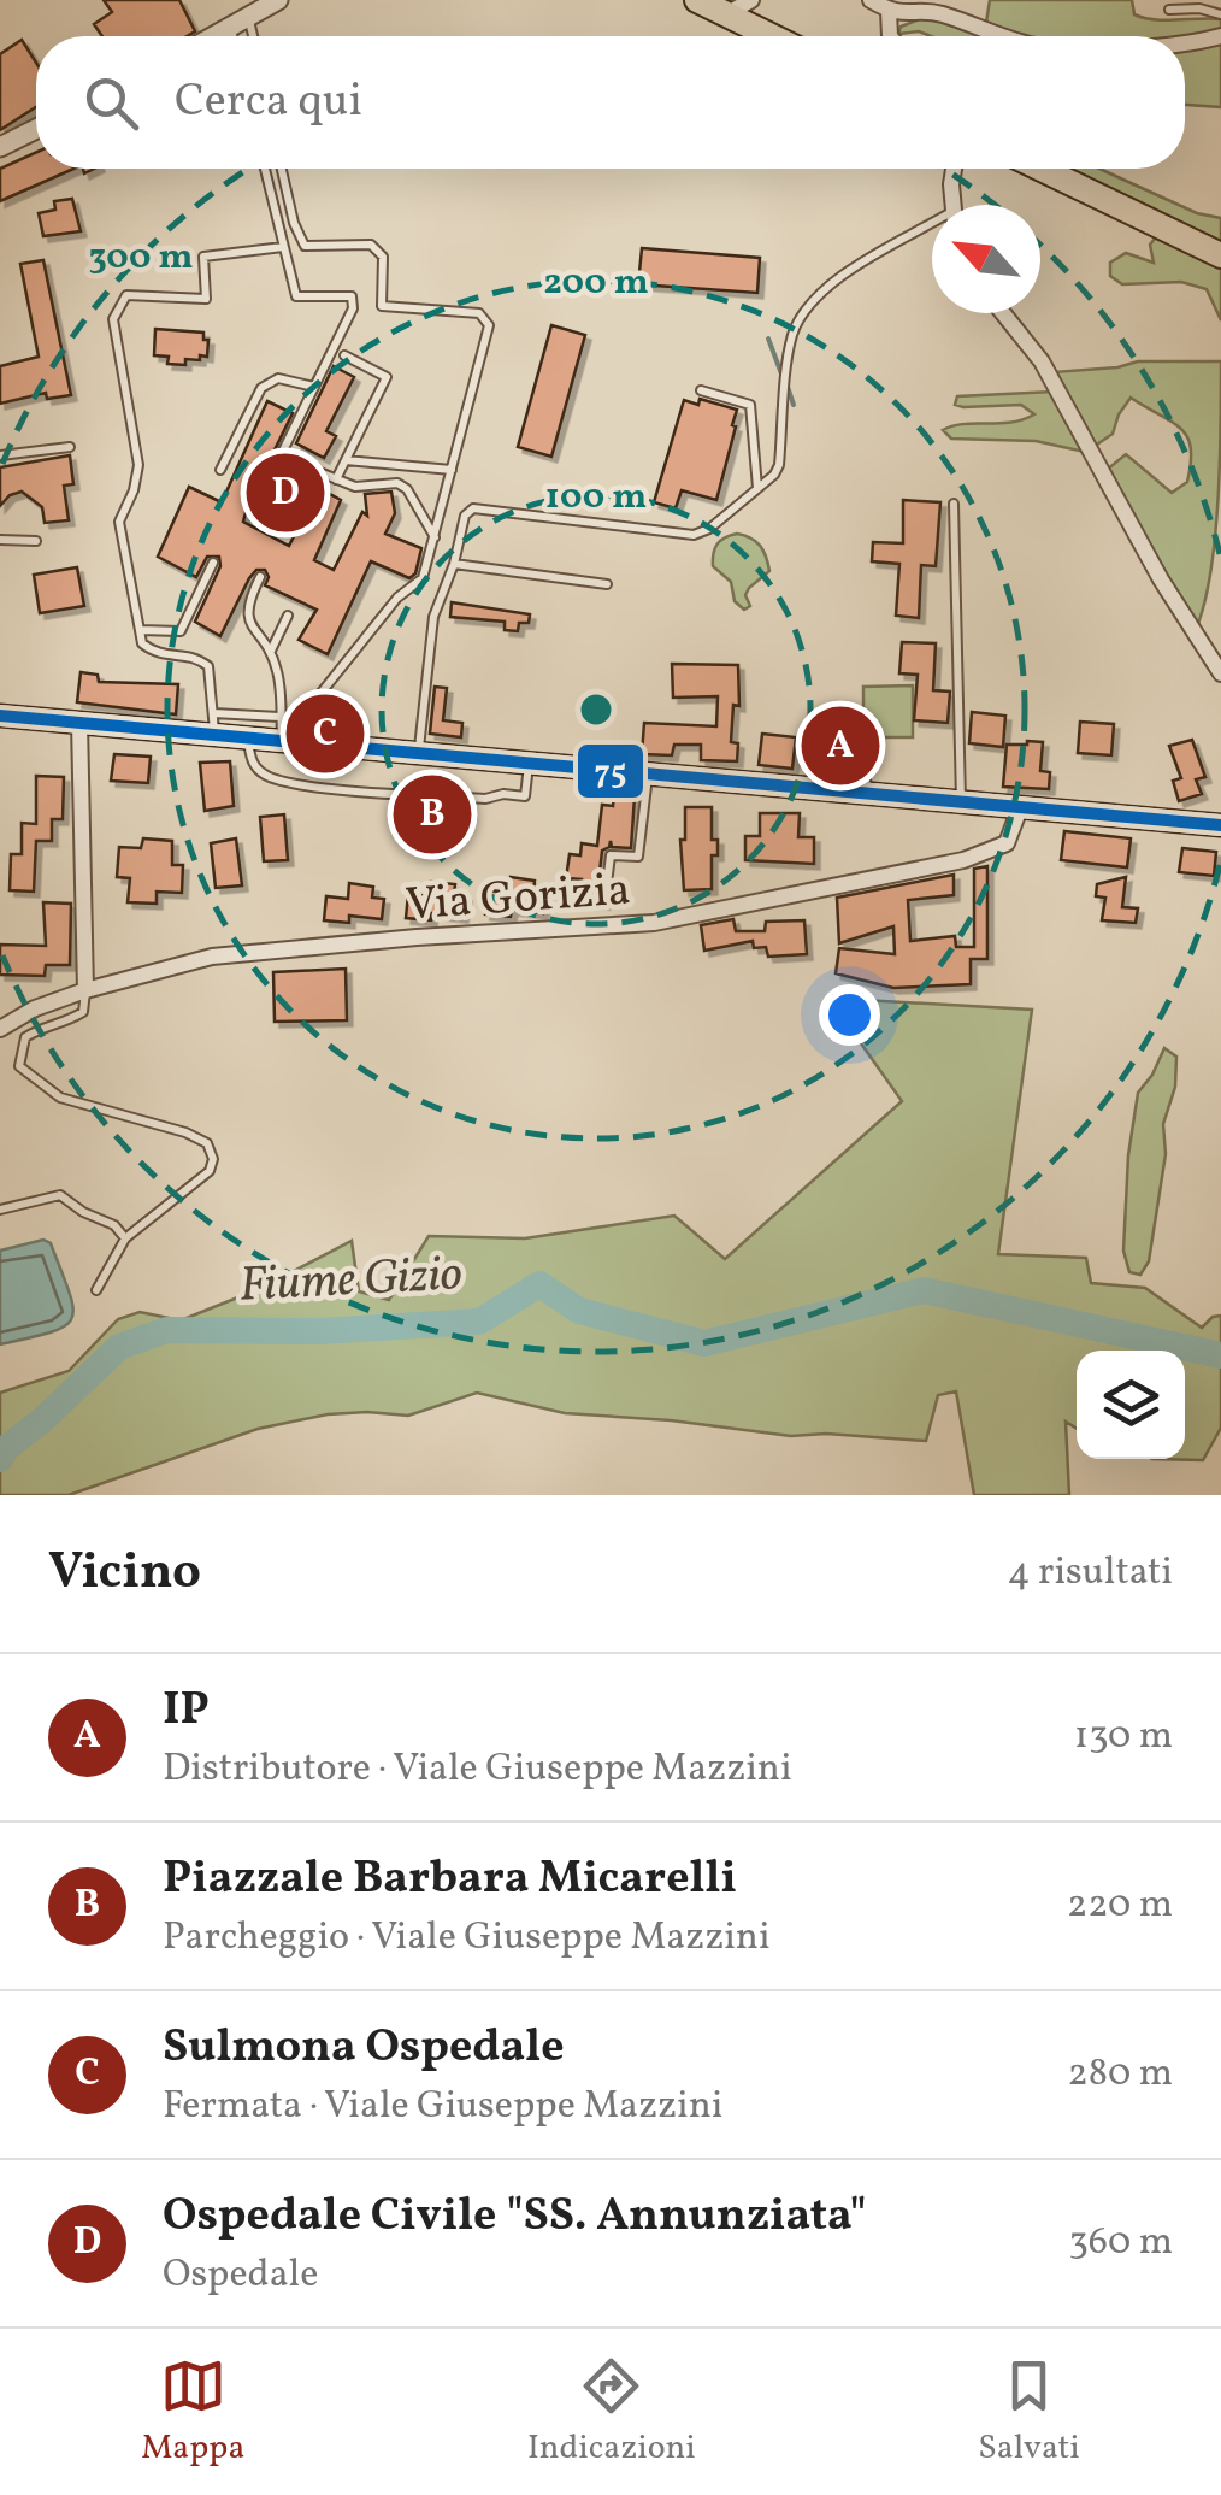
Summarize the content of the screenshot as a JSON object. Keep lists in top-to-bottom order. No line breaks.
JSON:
{"streets":{"street":["Via Gorizia"]},"water":["Fiume Gizio"],"lines":["transit line 75"],"north":"top left","page":{"search":"Cerca qui","pins":["D","C","A","B"],"heading":["Vicino","4 risultati"],"list":[{"mark":"A","name":"IP","note":"Distributore · Viale Giuseppe Mazzini","value":"130 m"},{"mark":"B","name":"Piazzale Barbara Micarelli","note":"Parcheggio · Viale Giuseppe Mazzini","value":"220 m"},{"mark":"C","name":"Sulmona Ospedale","note":"Fermata · Viale Giuseppe Mazzini","value":"280 m"},{"mark":"D","name":"Ospedale Civile \"SS. Annunziata\"","note":"Ospedale","value":"360 m"}],"nav":["Mappa","Indicazioni","Salvati"]},"rings":["300 m","200 m","100 m"]}
